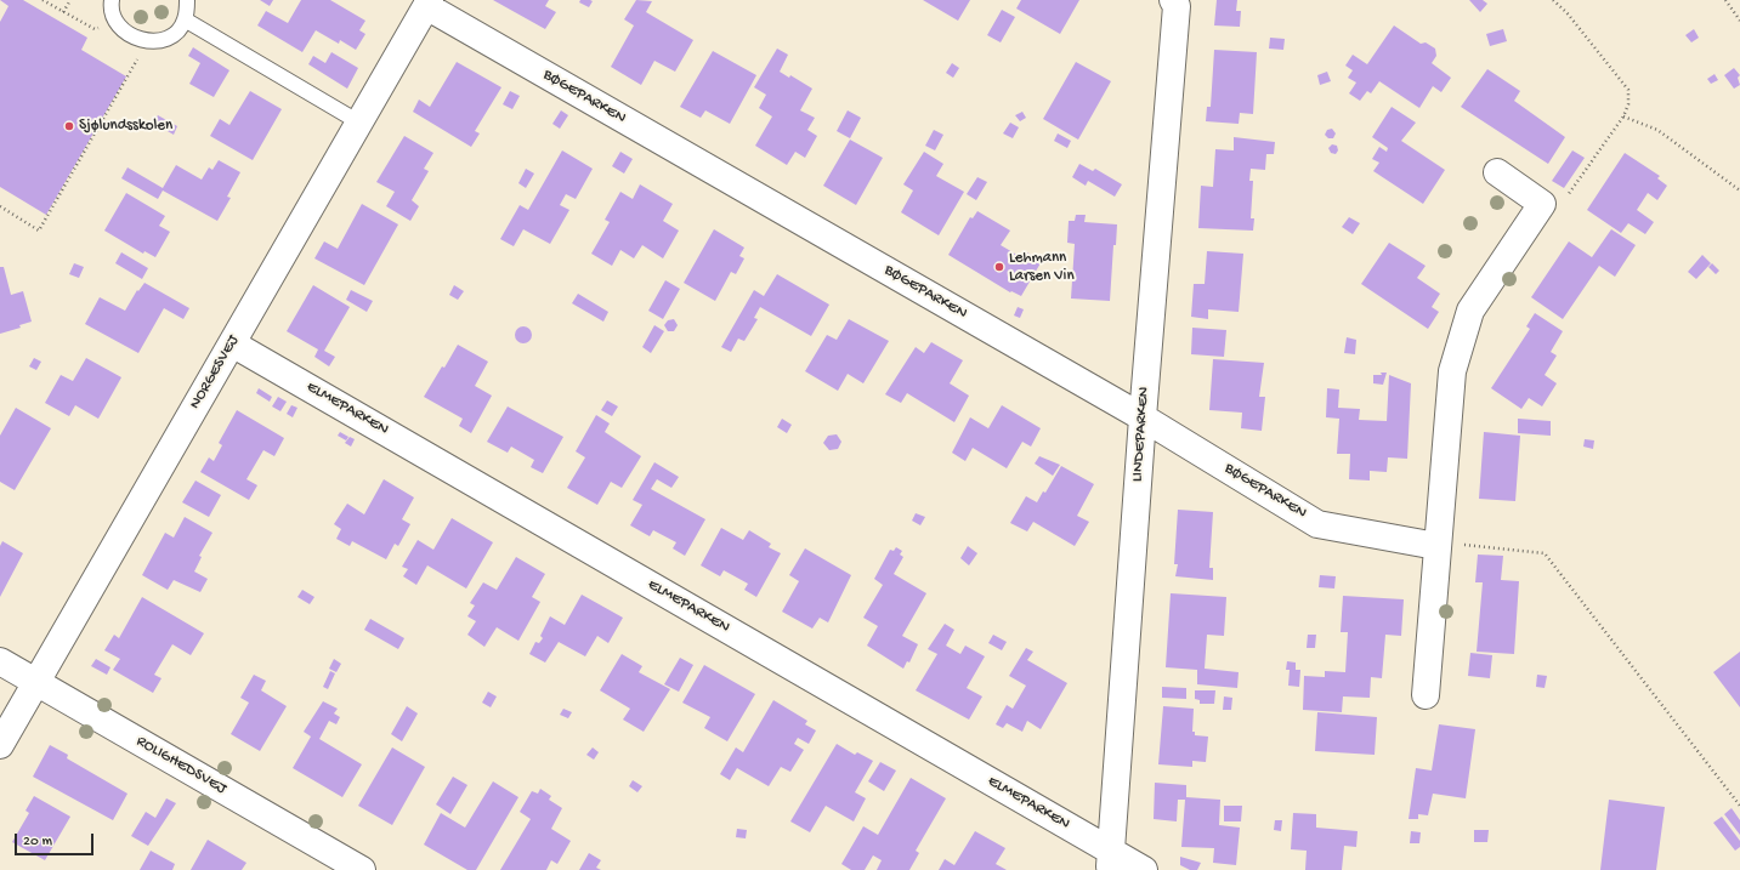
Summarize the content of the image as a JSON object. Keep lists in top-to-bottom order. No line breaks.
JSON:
{"streets":{"street":["BØGEPARKEN","NORGESVEJ","ELMEPARKEN","LINDEPARKEN","ROLIGHEDSVEJ"]},"crossings":[["BØGEPARKEN","NORGESVEJ"],["BØGEPARKEN","LINDEPARKEN"],["NORGESVEJ","ELMEPARKEN"],["NORGESVEJ","ROLIGHEDSVEJ"],["ELMEPARKEN","LINDEPARKEN"]],"places":["Sjølundsskolen","Lehmann Larsen Vin"],"scale_bar":"20 m"}
